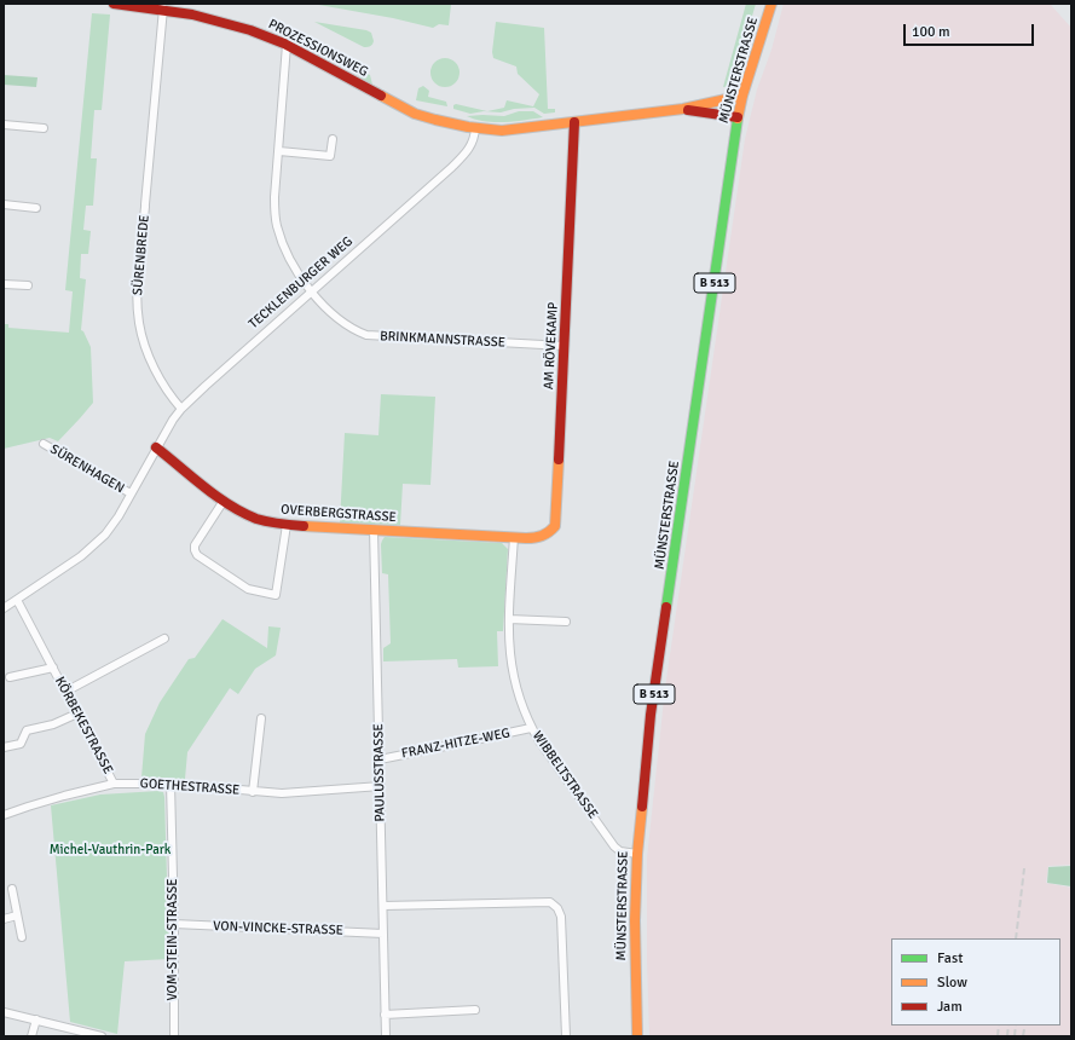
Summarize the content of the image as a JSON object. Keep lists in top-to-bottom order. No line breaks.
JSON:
{"streets":{"street":["PROZESSIONSWEG","MÜNSTERSTRASSE","SÜRENBREDE","TECKLENBURGER WEG","B 513","BRINKMANNSTRASSE","AM RÖVEKAMP","SÜRENHAGEN","OVERBERGSTRASSE","KÖRBEKESTRASSE","FRANZ-HITZE-WEG","PAULUSSTRASSE","WIBBELTSTRASSE","GOETHESTRASSE","VON-VINCKE-STRASSE","VOM-STEIN-STRASSE"]},"crossings":[["PROZESSIONSWEG","SÜRENBREDE"],["PROZESSIONSWEG","TECKLENBURGER WEG"],["PROZESSIONSWEG","BRINKMANNSTRASSE"],["MÜNSTERSTRASSE","WIBBELTSTRASSE"],["SÜRENBREDE","TECKLENBURGER WEG"],["TECKLENBURGER WEG","BRINKMANNSTRASSE"],["TECKLENBURGER WEG","SÜRENHAGEN"],["TECKLENBURGER WEG","OVERBERGSTRASSE"],["TECKLENBURGER WEG","KÖRBEKESTRASSE"],["BRINKMANNSTRASSE","AM RÖVEKAMP"],["AM RÖVEKAMP","OVERBERGSTRASSE"],["AM RÖVEKAMP","WIBBELTSTRASSE"],["OVERBERGSTRASSE","PAULUSSTRASSE"],["OVERBERGSTRASSE","WIBBELTSTRASSE"],["KÖRBEKESTRASSE","GOETHESTRASSE"],["FRANZ-HITZE-WEG","PAULUSSTRASSE"],["FRANZ-HITZE-WEG","WIBBELTSTRASSE"],["PAULUSSTRASSE","GOETHESTRASSE"],["PAULUSSTRASSE","VON-VINCKE-STRASSE"],["GOETHESTRASSE","VOM-STEIN-STRASSE"],["VON-VINCKE-STRASSE","VOM-STEIN-STRASSE"]],"parks":["Michel-Vauthrin-Park"],"legend":["Fast","Slow","Jam"],"scale_bar":"100 m"}
